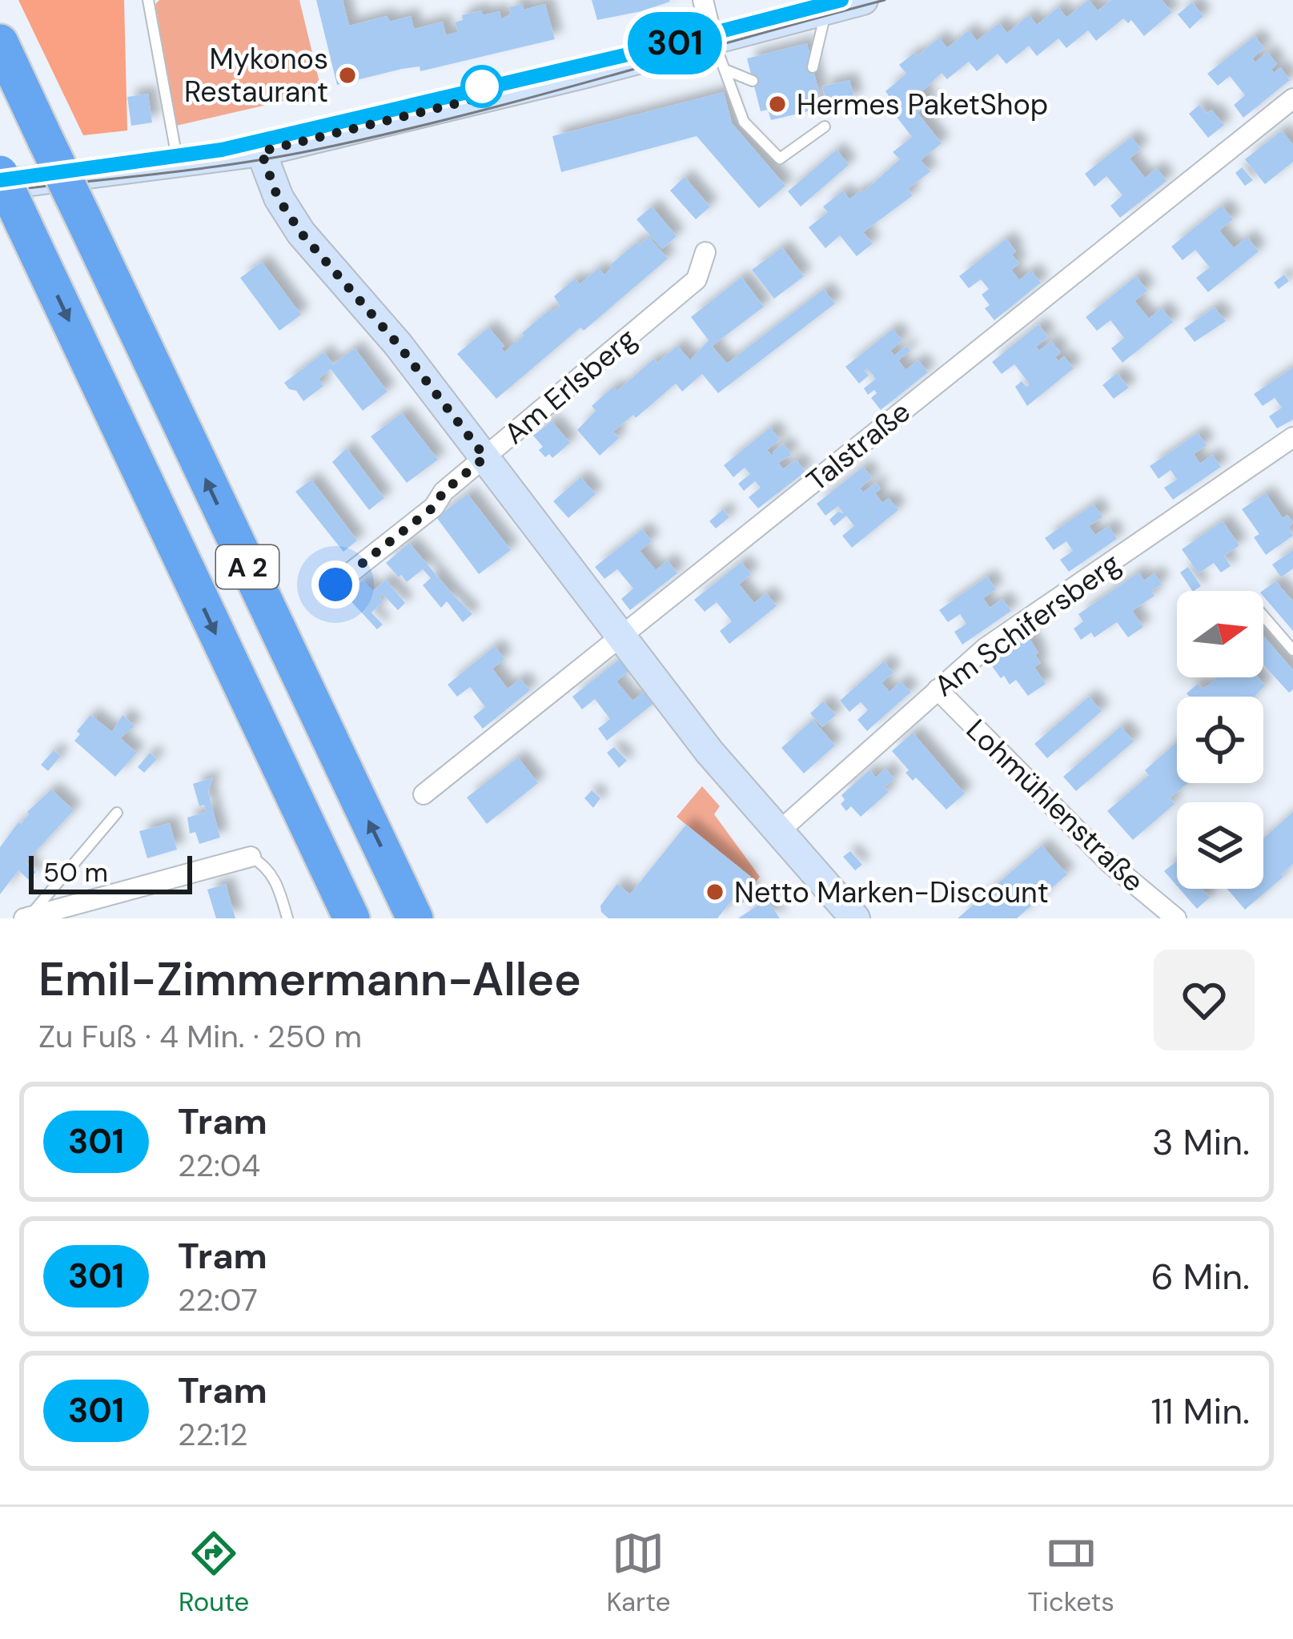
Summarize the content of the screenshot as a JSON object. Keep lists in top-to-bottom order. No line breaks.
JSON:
{"streets":{"highway":["A 2"],"street":["Am Erlsberg","Talstraße","Am Schifersberg","Lohmühlenstraße"]},"crossings":[["Am Schifersberg","Lohmühlenstraße"]],"places":["Mykonos Restaurant","Hermes PaketShop","Netto Marken-Discount"],"lines":["tram line 301"],"scale_bar":"50 m","north":"right","page":{"on_map":"301","scale":"50 m","heading":["Emil-Zimmermann-Allee","Zu Fuß · 4 Min. · 250 m"],"list":[{"mark":"301","name":"Tram","note":"22:04","value":"3 Min."},{"mark":"301","name":"Tram","note":"22:07","value":"6 Min."},{"mark":"301","name":"Tram","note":"22:12","value":"11 Min."}],"tabs":["Route","Karte","Tickets"]}}
